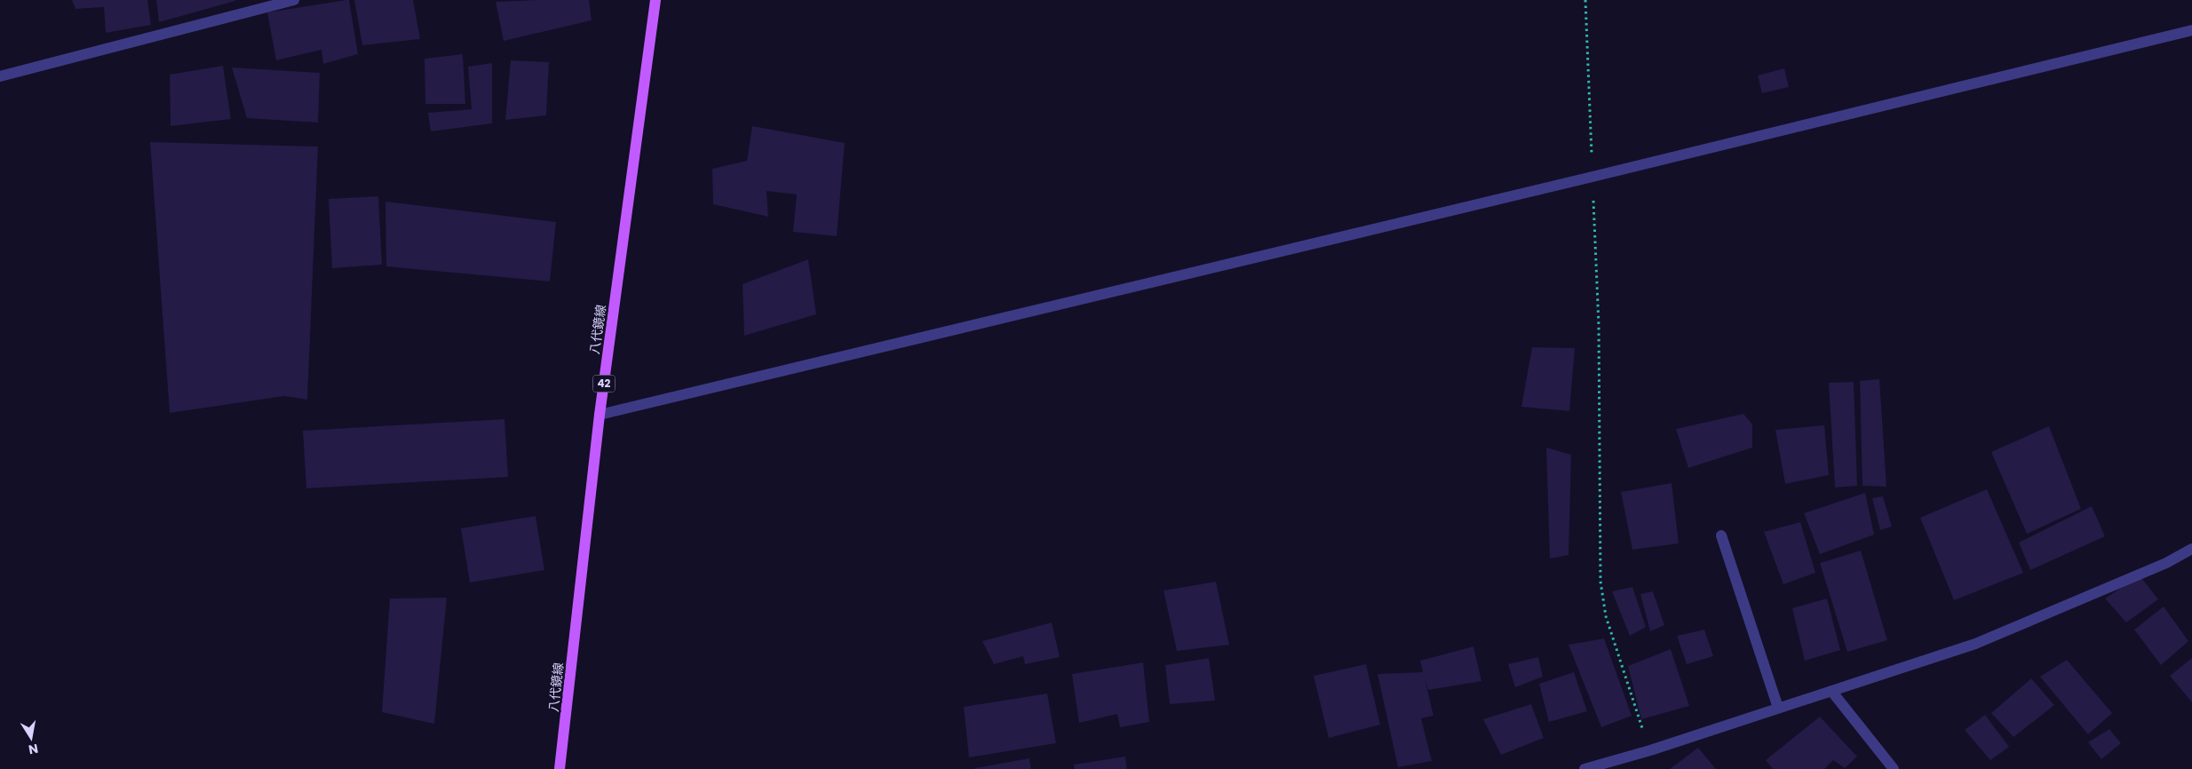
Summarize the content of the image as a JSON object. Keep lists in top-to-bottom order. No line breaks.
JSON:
{"streets":{"main road":["八代鏡線","42"]},"north":"bottom"}
